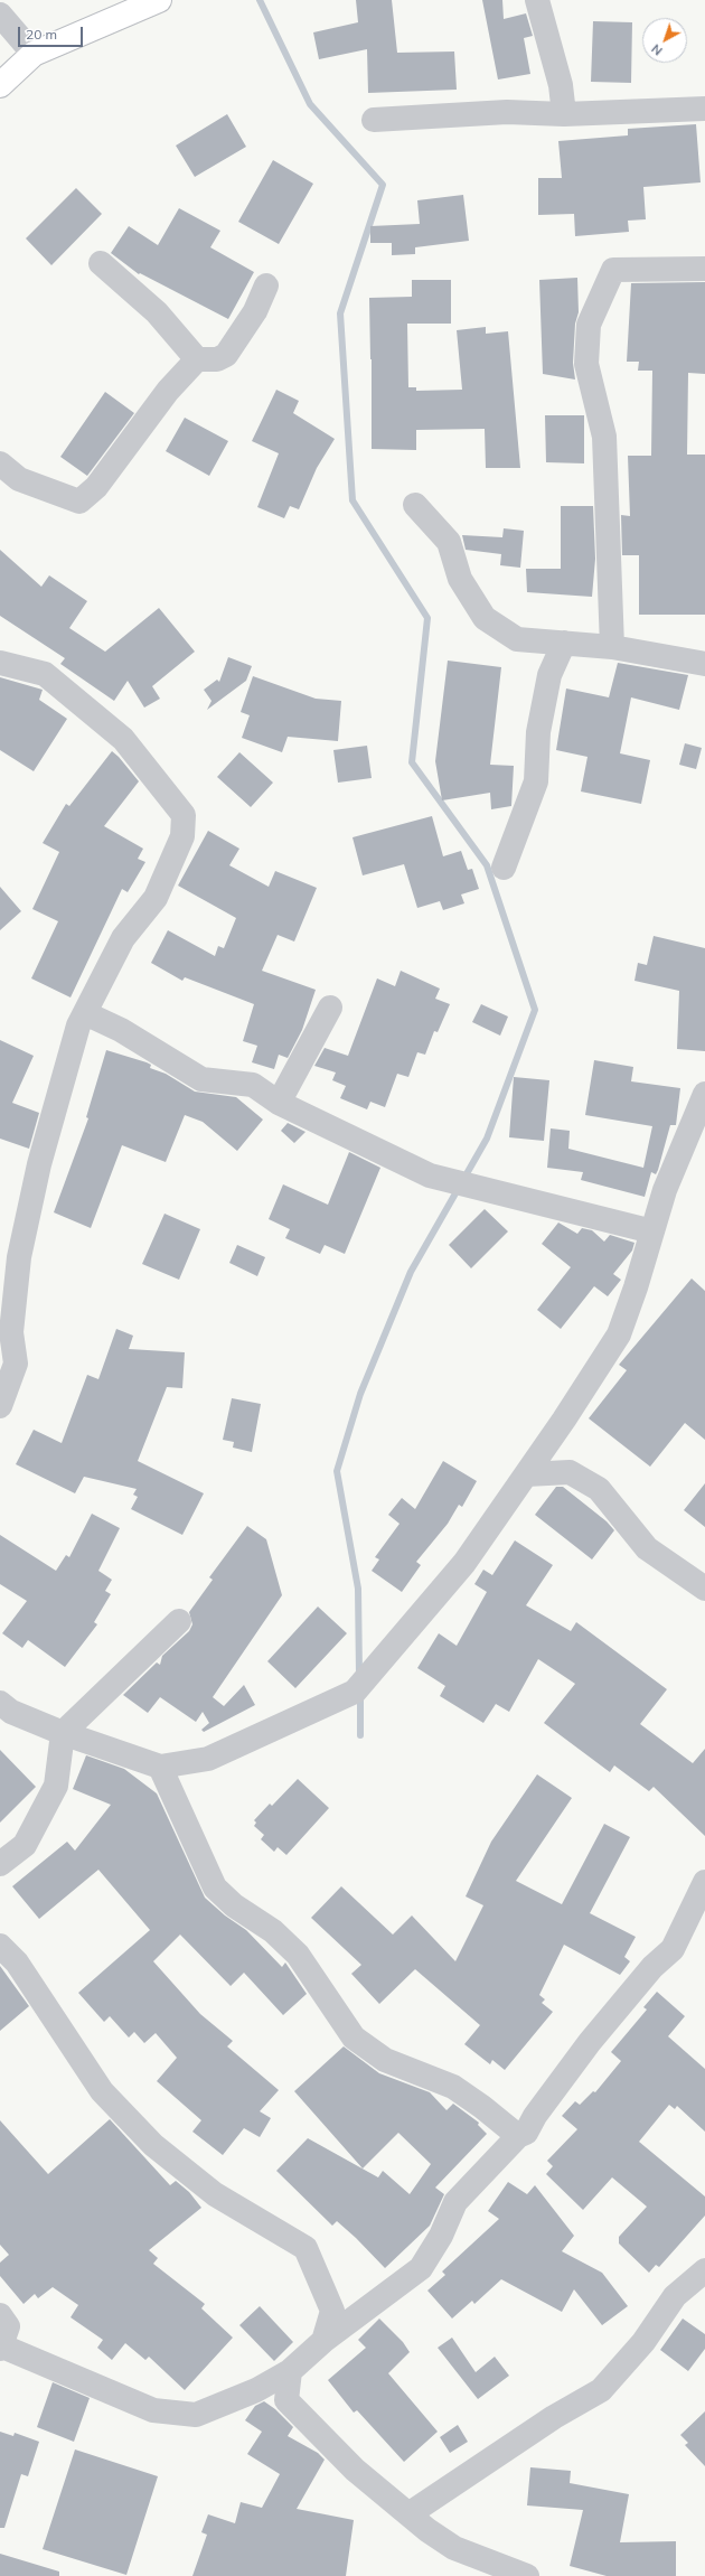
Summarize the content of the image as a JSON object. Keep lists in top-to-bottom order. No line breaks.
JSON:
{"scale_bar":"20 m","north":"bottom left"}
